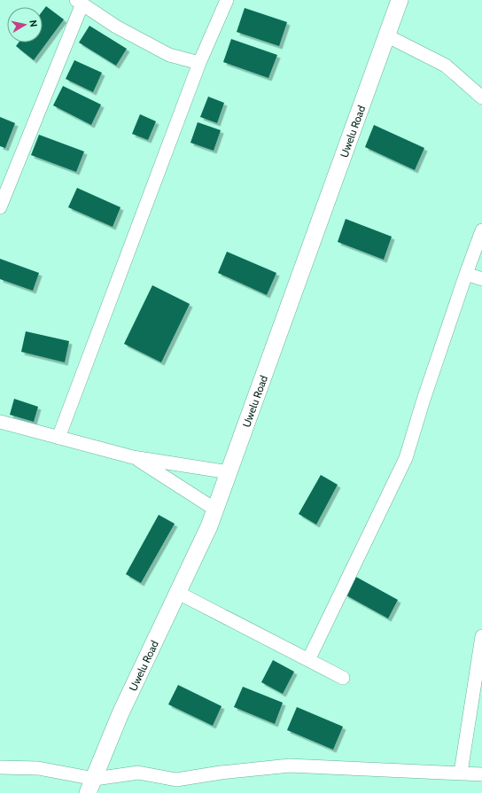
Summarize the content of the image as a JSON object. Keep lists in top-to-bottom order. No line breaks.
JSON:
{"streets":{"street":["Uwelu Road"]},"north":"right"}
